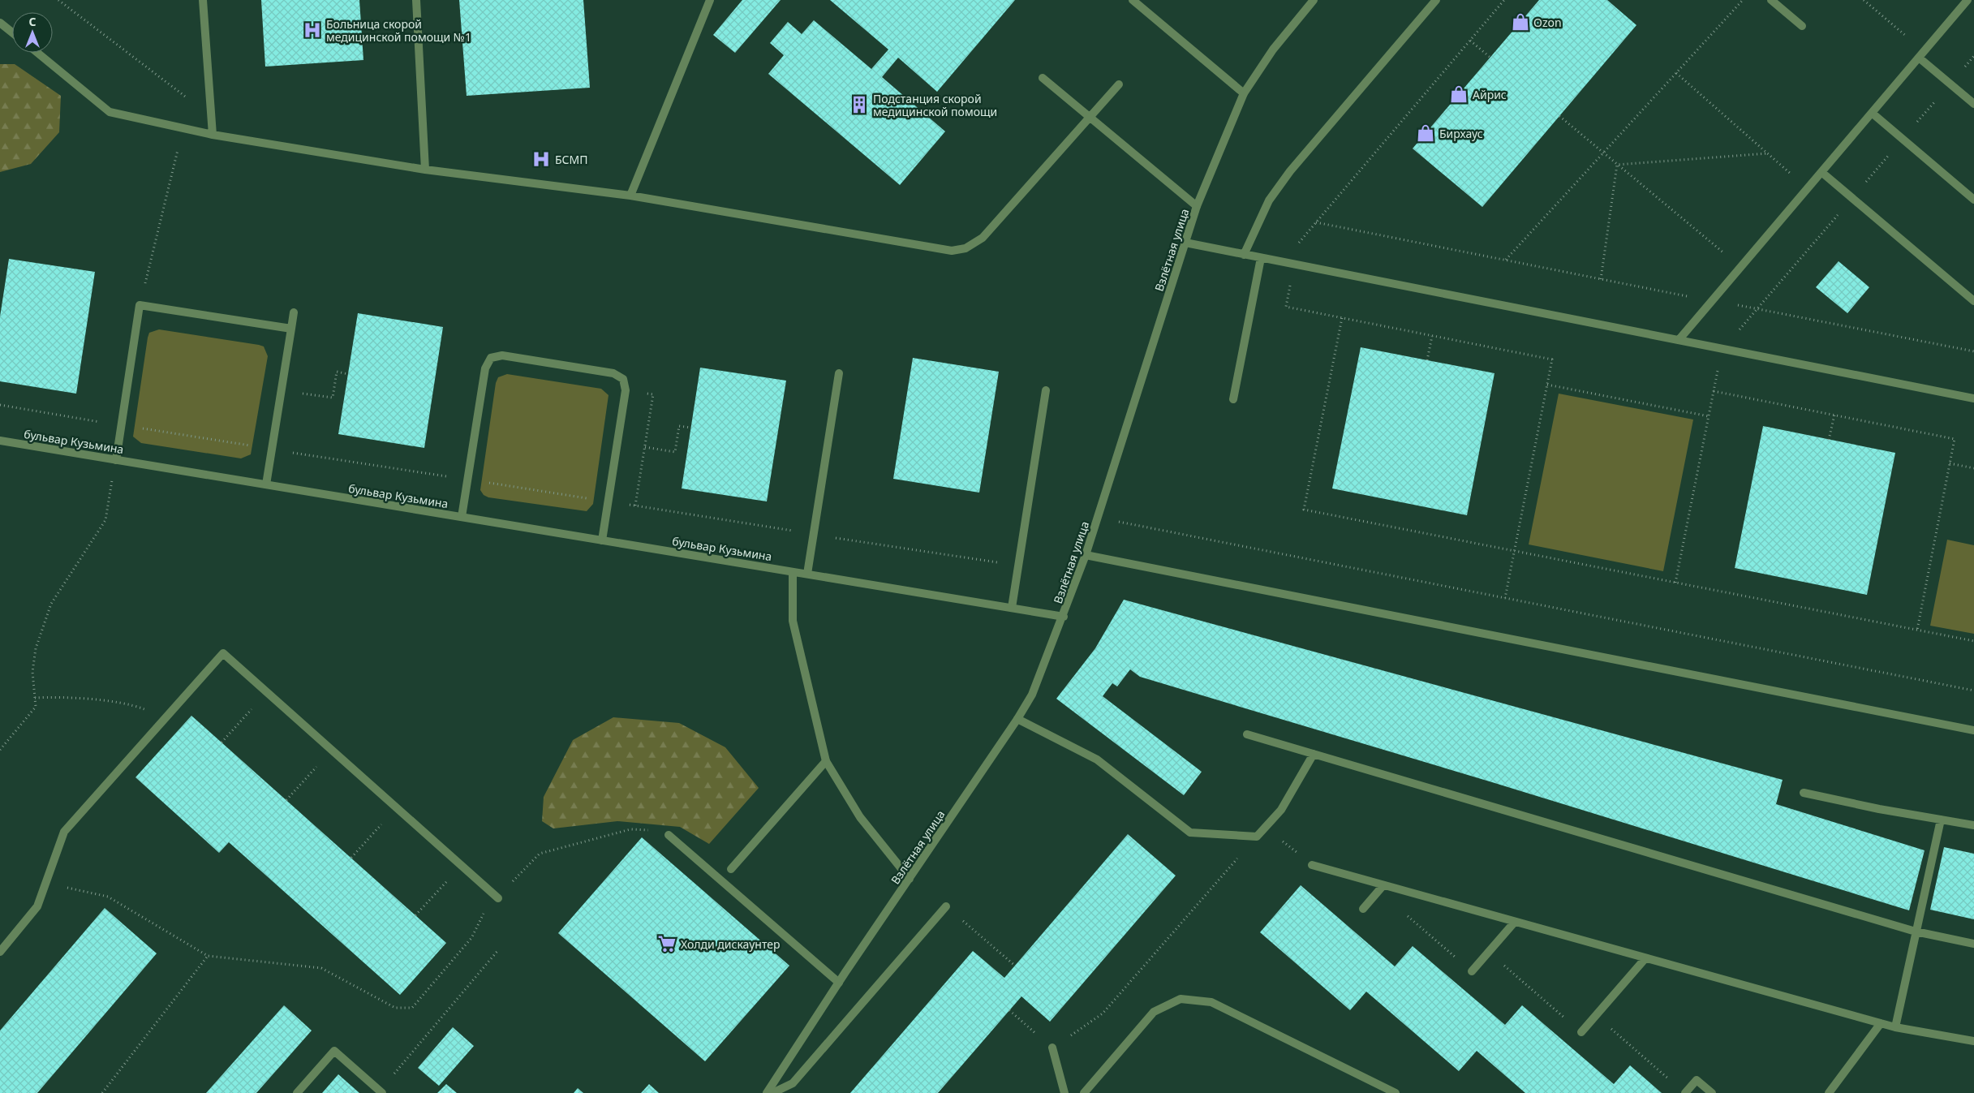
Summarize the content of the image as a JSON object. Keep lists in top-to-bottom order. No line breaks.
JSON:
{"streets":{"street":["Взлётная улица","бульвар Кузьмина"]},"crossings":[["Взлётная улица","бульвар Кузьмина"]],"places":{"shop":["Ozon","Айрис","Бирхаус"],"hospital":["Больница скорой медицинской помощи №1","БСМП"],"building":["Подстанция скорой медицинской помощи"],"supermarket":["Холди дискаунтер"]},"north":"top"}
